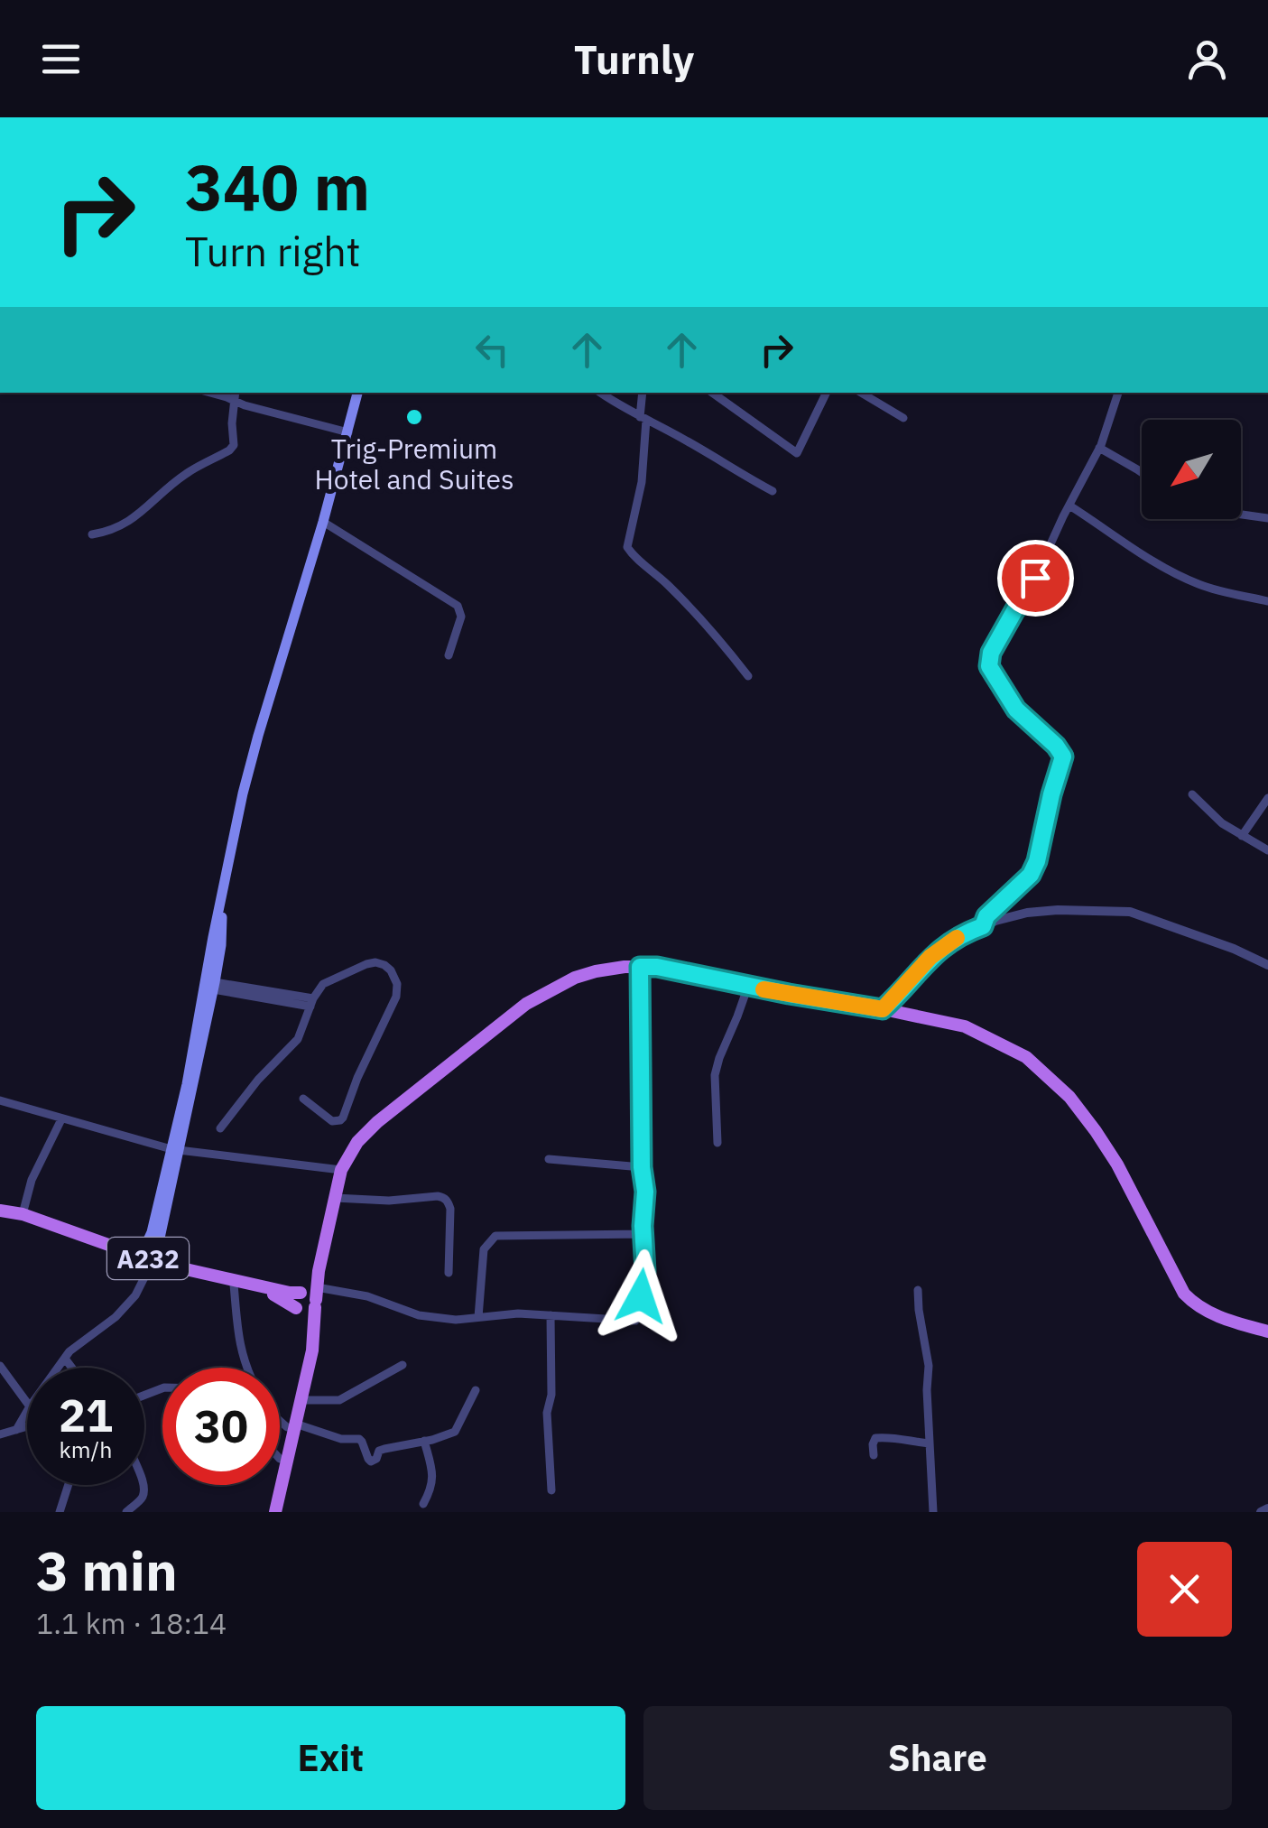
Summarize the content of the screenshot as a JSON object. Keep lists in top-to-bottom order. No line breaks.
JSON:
{"streets":{"main road":["A232"]},"places":["Trig-Premium Hotel and Suites"],"north":"bottom left","page":{"header":"Turnly","turn":["340 m","Turn right"],"speed":"21 km/h","limit":"30","heading":["3 min","1.1 km · 18:14"],"buttons":["Exit","Share"]}}
